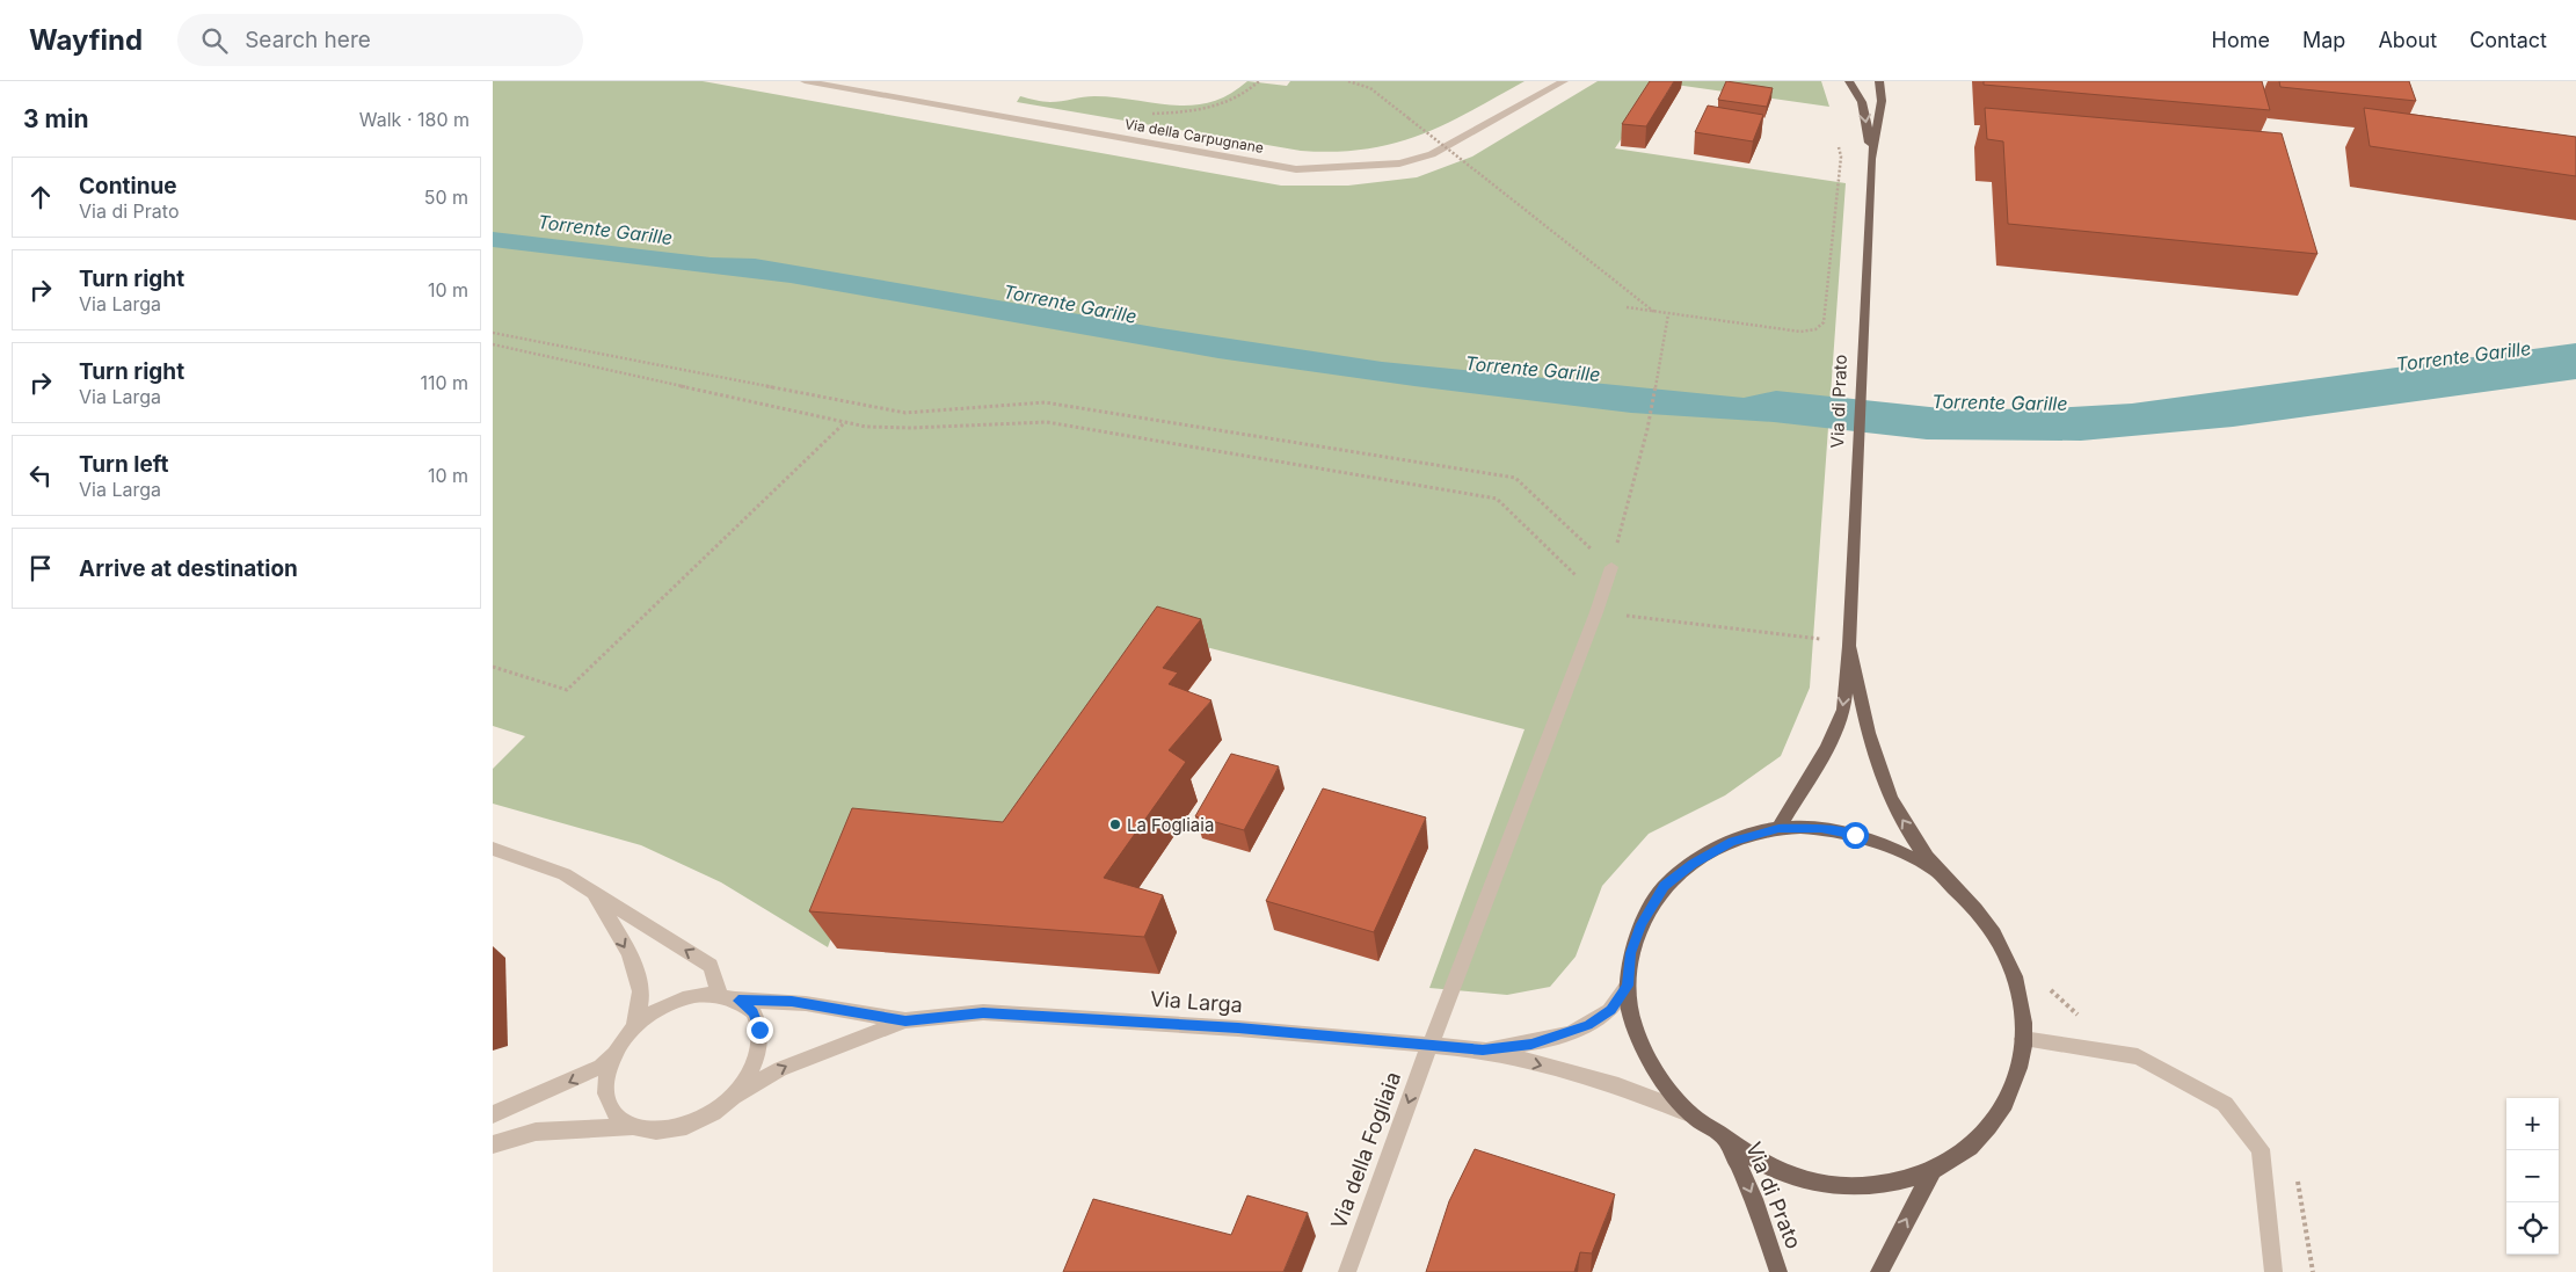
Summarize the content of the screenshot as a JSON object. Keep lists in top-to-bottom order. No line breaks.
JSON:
{"streets":{"main road":["Via di Prato"],"street":["Via della Carpugnane","Via Larga","Via della Fogliaia"]},"crossings":[["Via di Prato","Via Larga"],["Via Larga","Via della Fogliaia"]],"water":["Torrente Garille"],"places":["La Fogliaia"],"page":{"header":"Wayfind","search":"Search here","nav":["Home","Map","About","Contact"],"heading":["3 min","Walk · 180 m"],"list":[["Continue","Via di Prato","50 m"],["Turn right","Via Larga","10 m"],["Turn right","Via Larga","110 m"],["Turn left","Via Larga","10 m"],"Arrive at destination"],"map_buttons":["+","−"]}}
